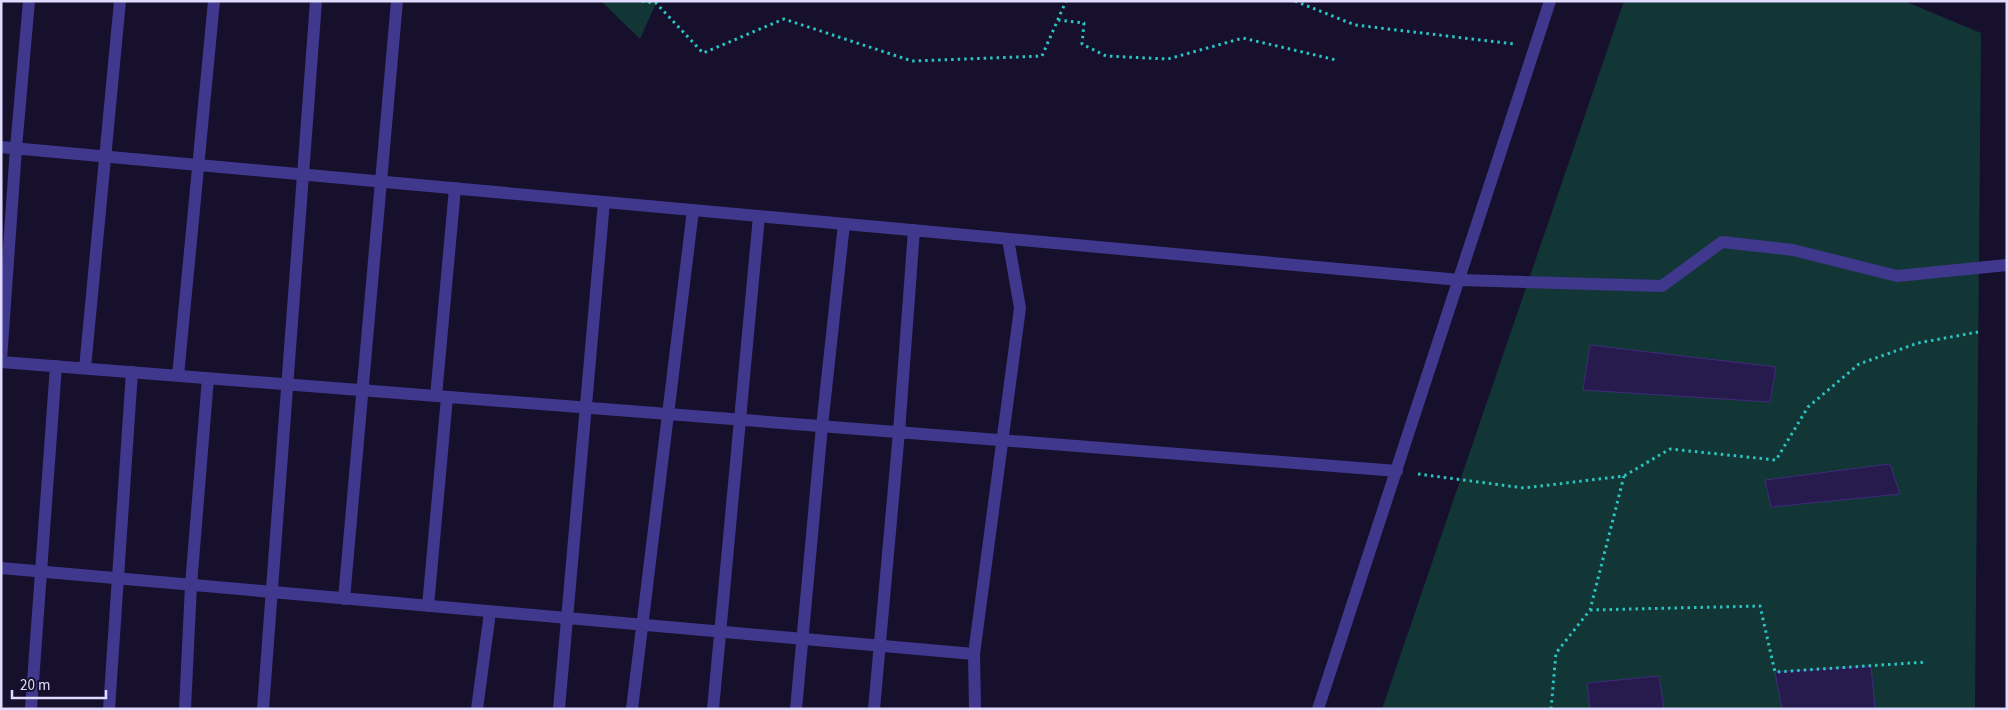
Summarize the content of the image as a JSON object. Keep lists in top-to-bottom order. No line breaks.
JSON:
{"scale_bar":"20 m"}
